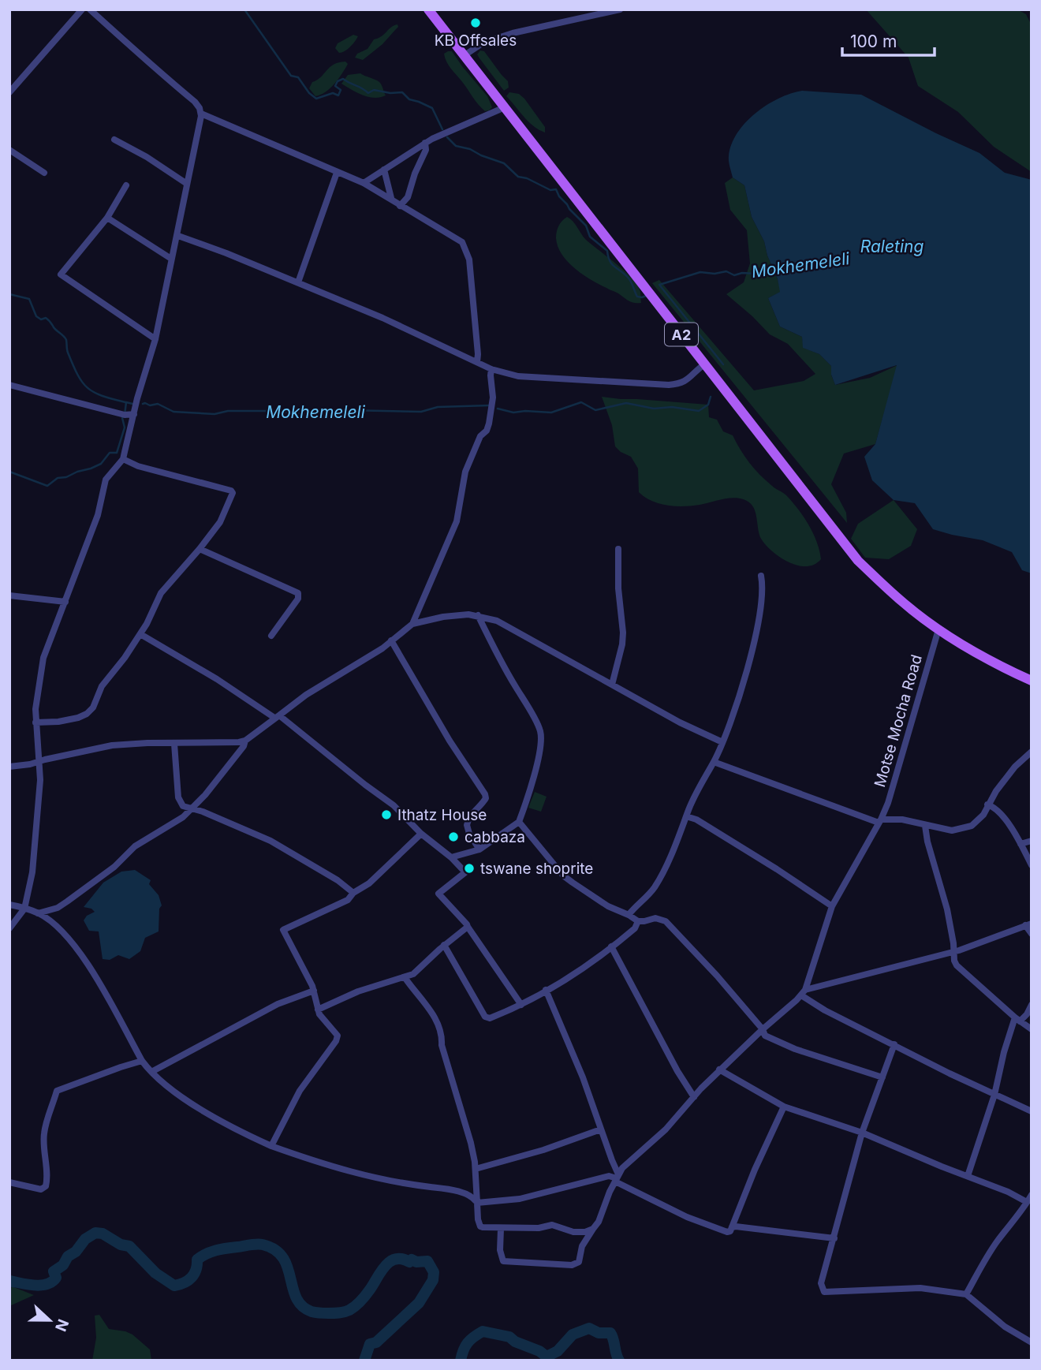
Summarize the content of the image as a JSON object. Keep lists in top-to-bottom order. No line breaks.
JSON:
{"streets":{"main road":["A2"],"street":["Motse Mocha Road"]},"crossings":[["A2","Motse Mocha Road"]],"water":["Raleting","Mokhemeleli"],"places":["KB Offsales","Ithatz House","cabbaza","tswane shoprite"],"scale_bar":"100 m","north":"right"}
